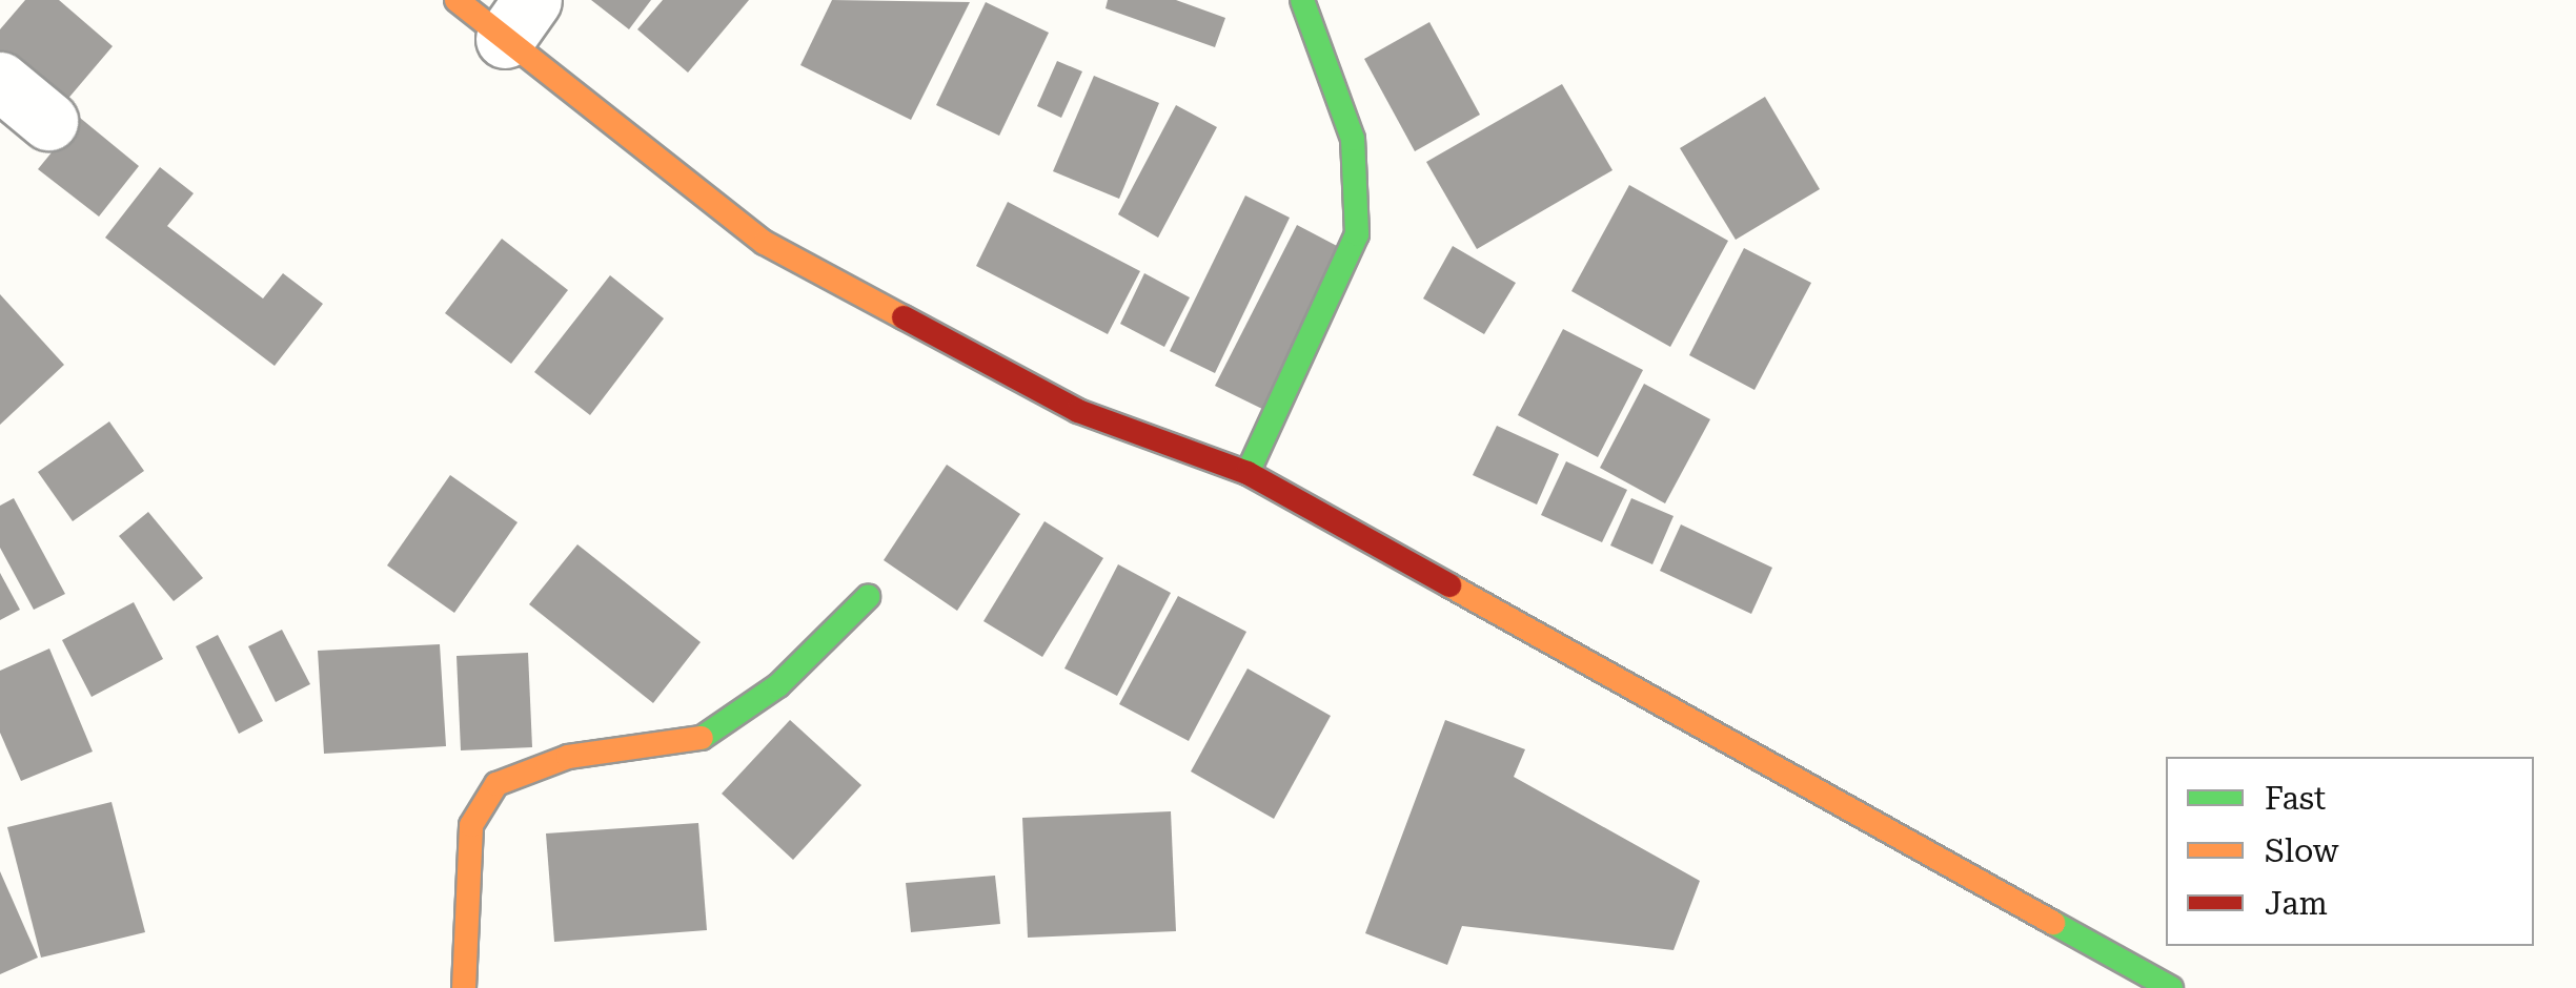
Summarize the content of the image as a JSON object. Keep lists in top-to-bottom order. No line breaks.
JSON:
{"legend":["Fast","Slow","Jam"]}
